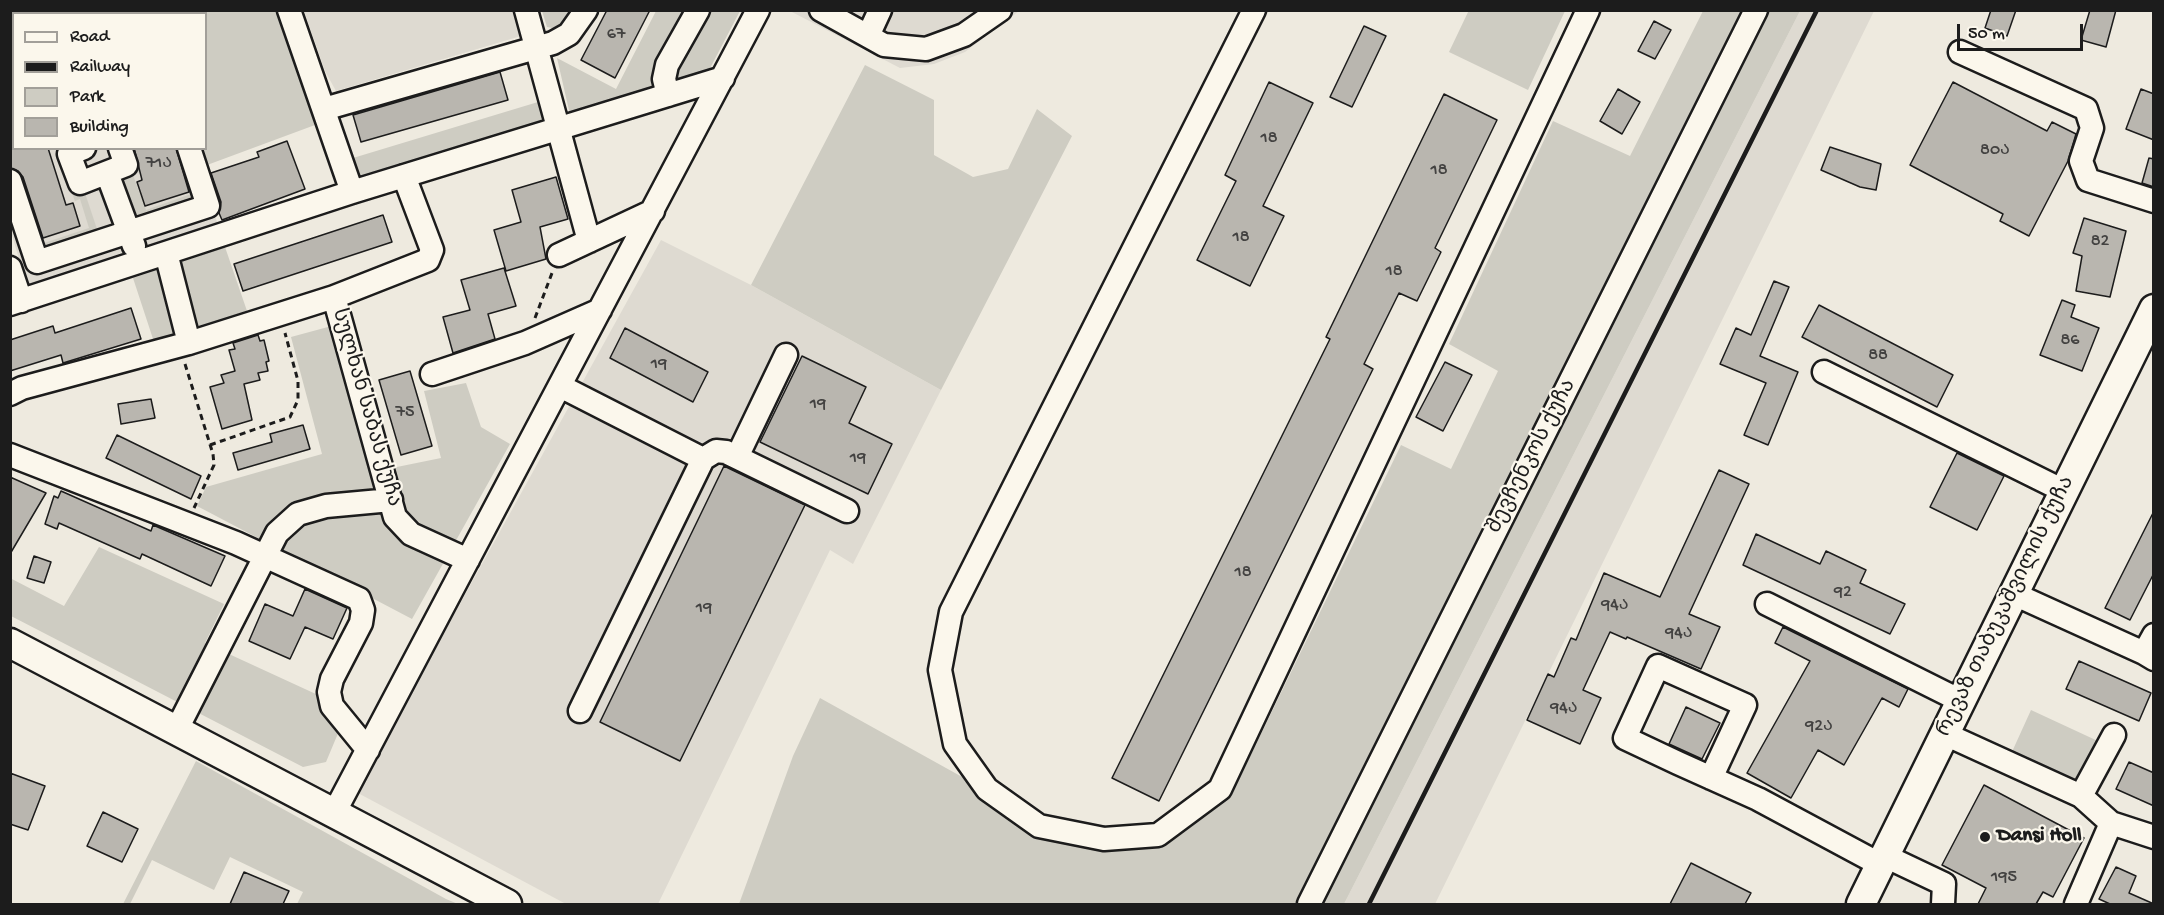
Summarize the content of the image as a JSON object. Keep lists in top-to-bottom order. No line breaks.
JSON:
{"streets":{"main road":["რევაზ თაბუკაშვილის ქუჩა"],"street":["სულხან საბას ქუჩა","შევჩენკოს ქუჩა"]},"places":["Dansi Holl"],"house_numbers":["67","18","80ა","71ა","18","18","82","18","86","88","19","19","75","19","18","92","94ა","19","94ა","94ა","92ა","195"],"legend":["Road","Railway","Park","Building"],"scale_bar":"50 m"}
